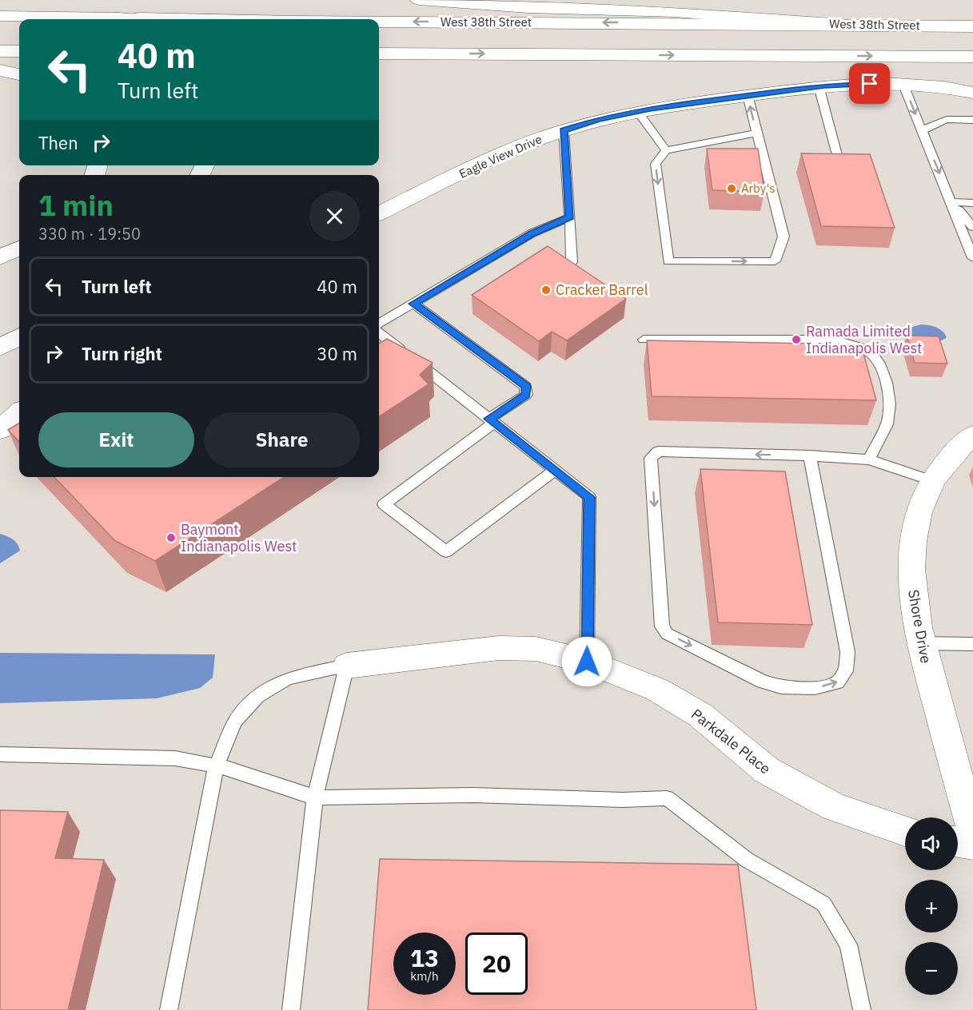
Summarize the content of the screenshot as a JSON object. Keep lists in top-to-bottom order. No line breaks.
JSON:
{"streets":{"main road":["West 38th Street","Eagle View Drive","Shore Drive","Parkdale Place"]},"places":["Arby's","Cracker Barrel","Ramada Limited Indianapolis West","Baymont Indianapolis West"],"page":{"turn":["40 m","Turn left"],"then":"Then","heading":["1 min","330 m · 19:50"],"list":[{"name":"Turn left","value":"40 m"},{"name":"Turn right","value":"30 m"}],"buttons":["Exit","Share"],"map_buttons":["+","−"],"speed":"13 km/h","limit":"20"}}
